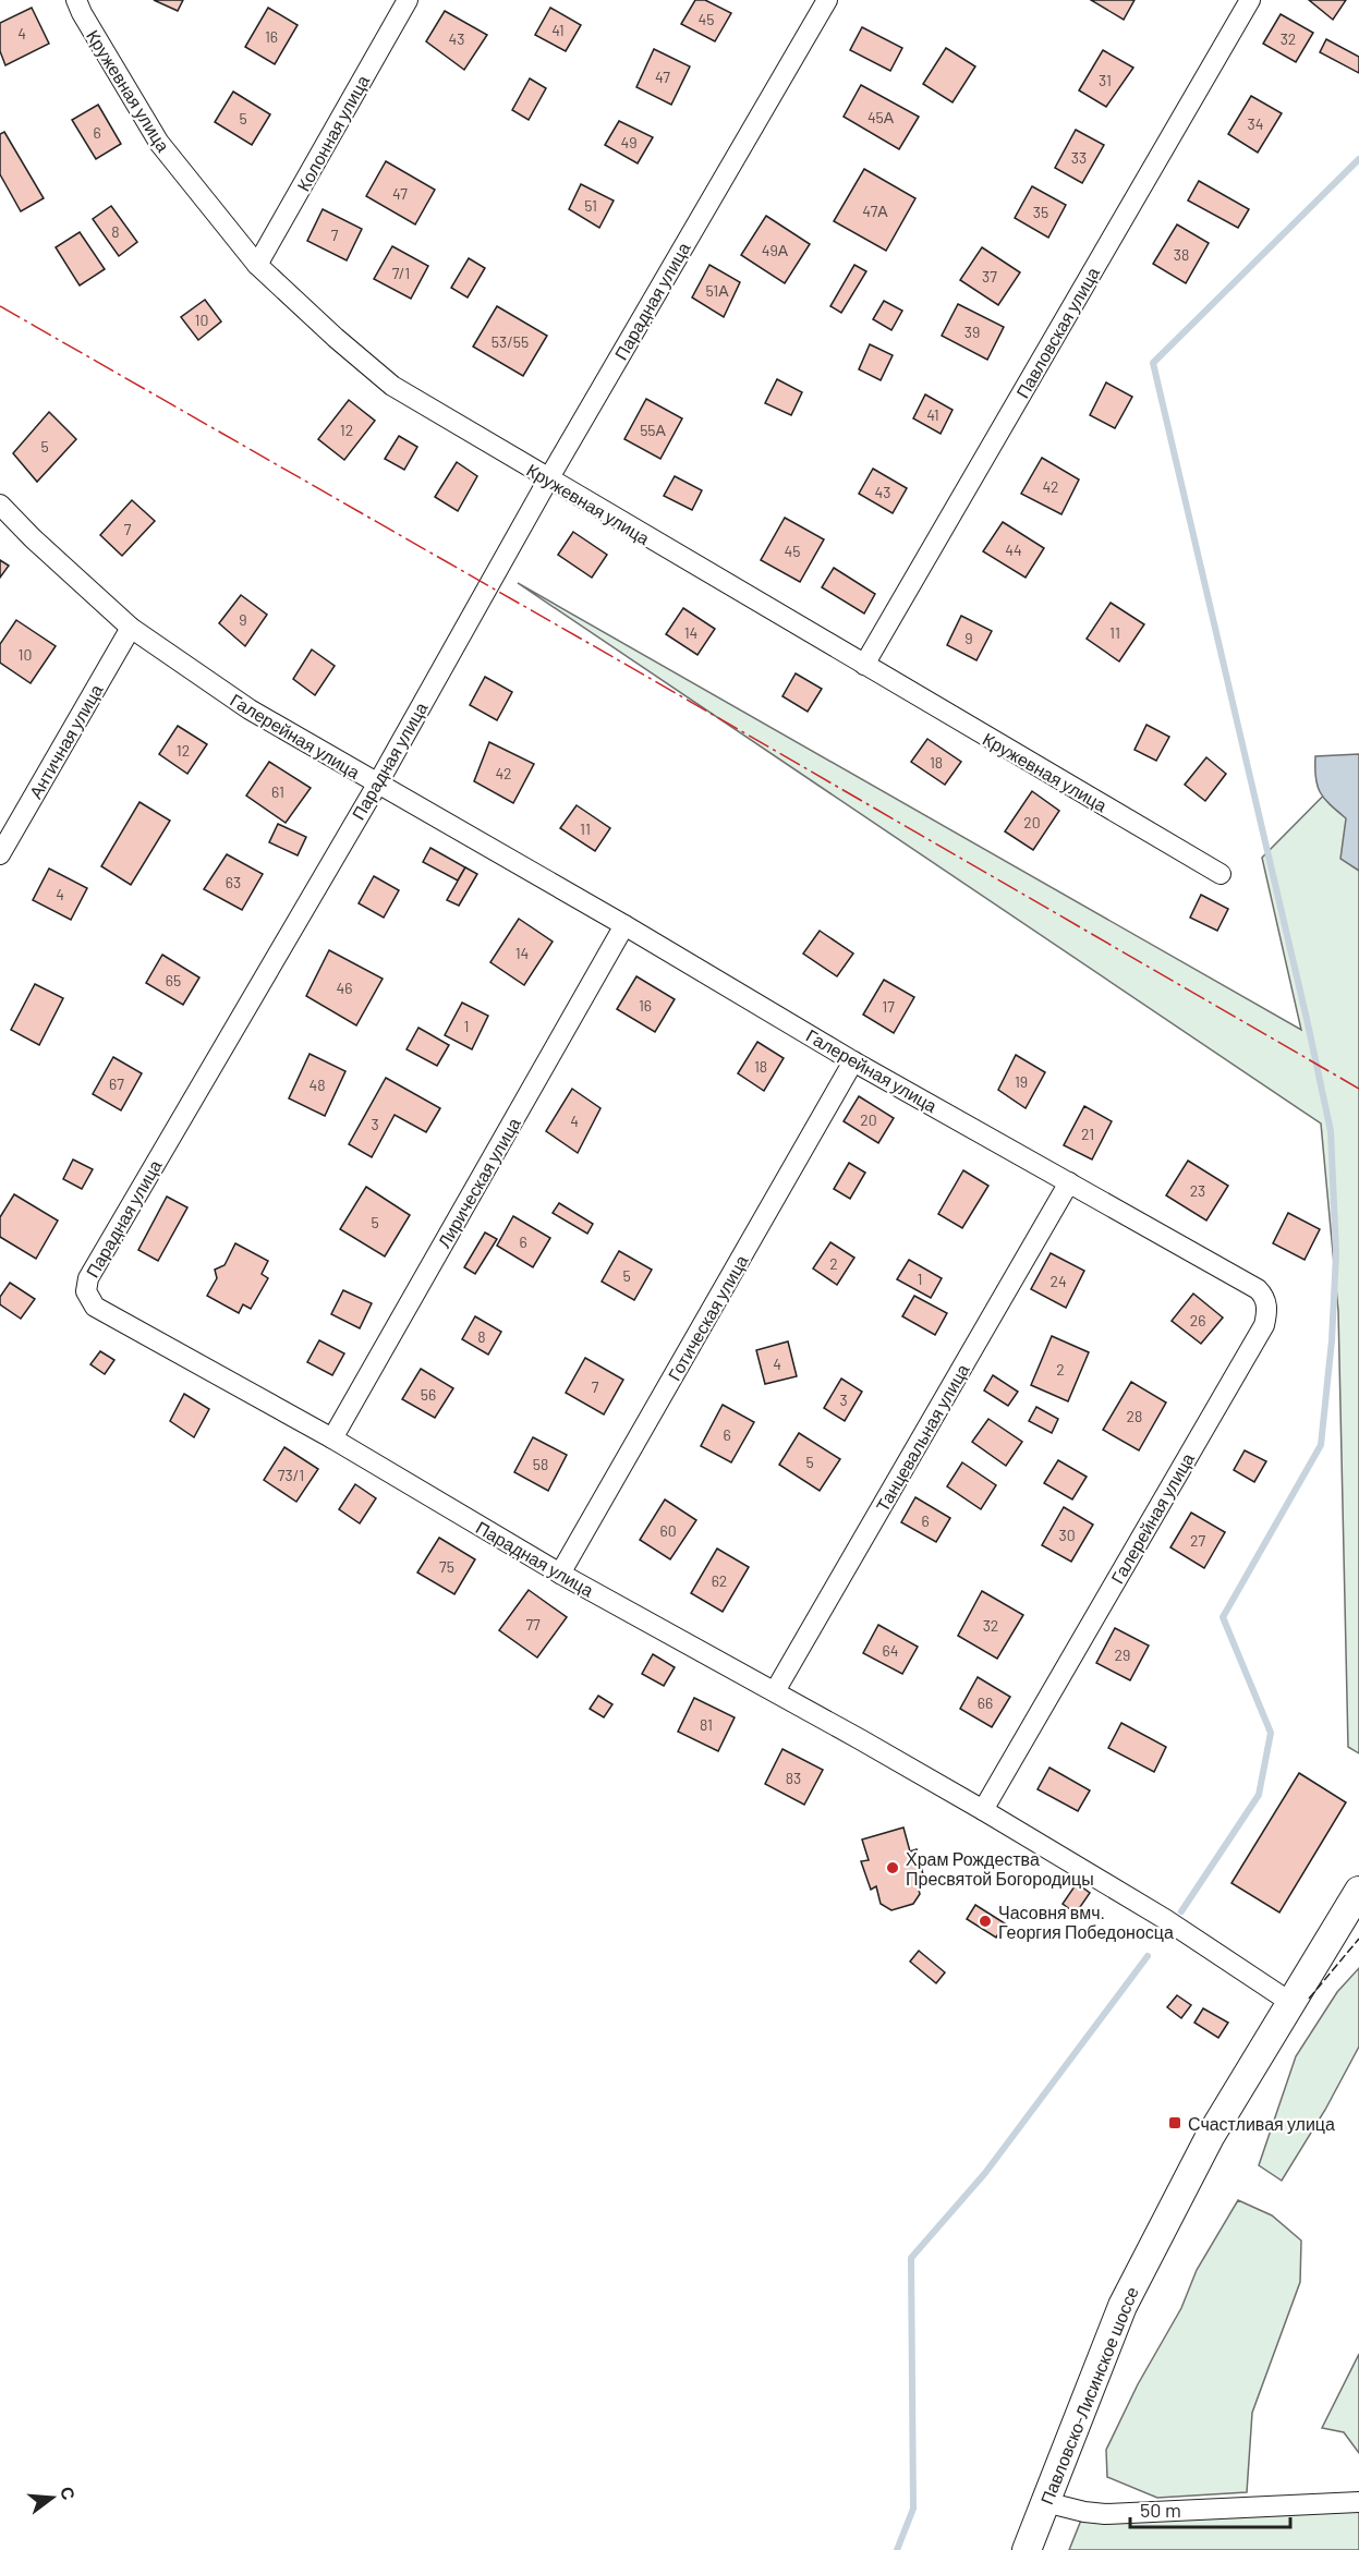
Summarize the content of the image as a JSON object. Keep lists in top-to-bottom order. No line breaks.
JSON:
{"streets":{"main road":["Павловско-Лисинское шоссе"],"street":["Кружевная улица","Колонная улица","Парадная улица","Павловская улица","Галерейная улица","Античная улица","Лирическая улица","Готическая улица","Танцевальная улица"]},"crossings":[["Кружевная улица","Колонная улица"],["Кружевная улица","Парадная улица"],["Кружевная улица","Павловская улица"],["Парадная улица","Галерейная улица"],["Парадная улица","Лирическая улица"],["Парадная улица","Готическая улица"],["Парадная улица","Танцевальная улица"],["Парадная улица","Павловско-Лисинское шоссе"],["Галерейная улица","Античная улица"],["Галерейная улица","Лирическая улица"],["Галерейная улица","Готическая улица"],["Галерейная улица","Танцевальная улица"]],"places":{"other":["Храм Рождества Пресвятой Богородицы","Часовня вмч. Георгия Победоносца"],"transit":["Счастливая улица"]},"house_numbers":["45","41","4","16","43","32","47","31","45А","5","34","6","49","33","47","51","47А","35","8","7","49А","38","7/1","37","51А","10","39","53/55","41","12","55А","5","42","43","7","44","45","9","14","11","9","10","12","18","42","61","20","11","63","4","14","65","46","16","17","1","18","19","67","48","20","4","3","21","23","5","6","2","5","1","24","26","8","4","2","7","56","3","28","6","5","58","73/1","6","60","30","27","75","62","77","32","64","29","66","81","83"],"scale_bar":"50 m","north":"right"}
